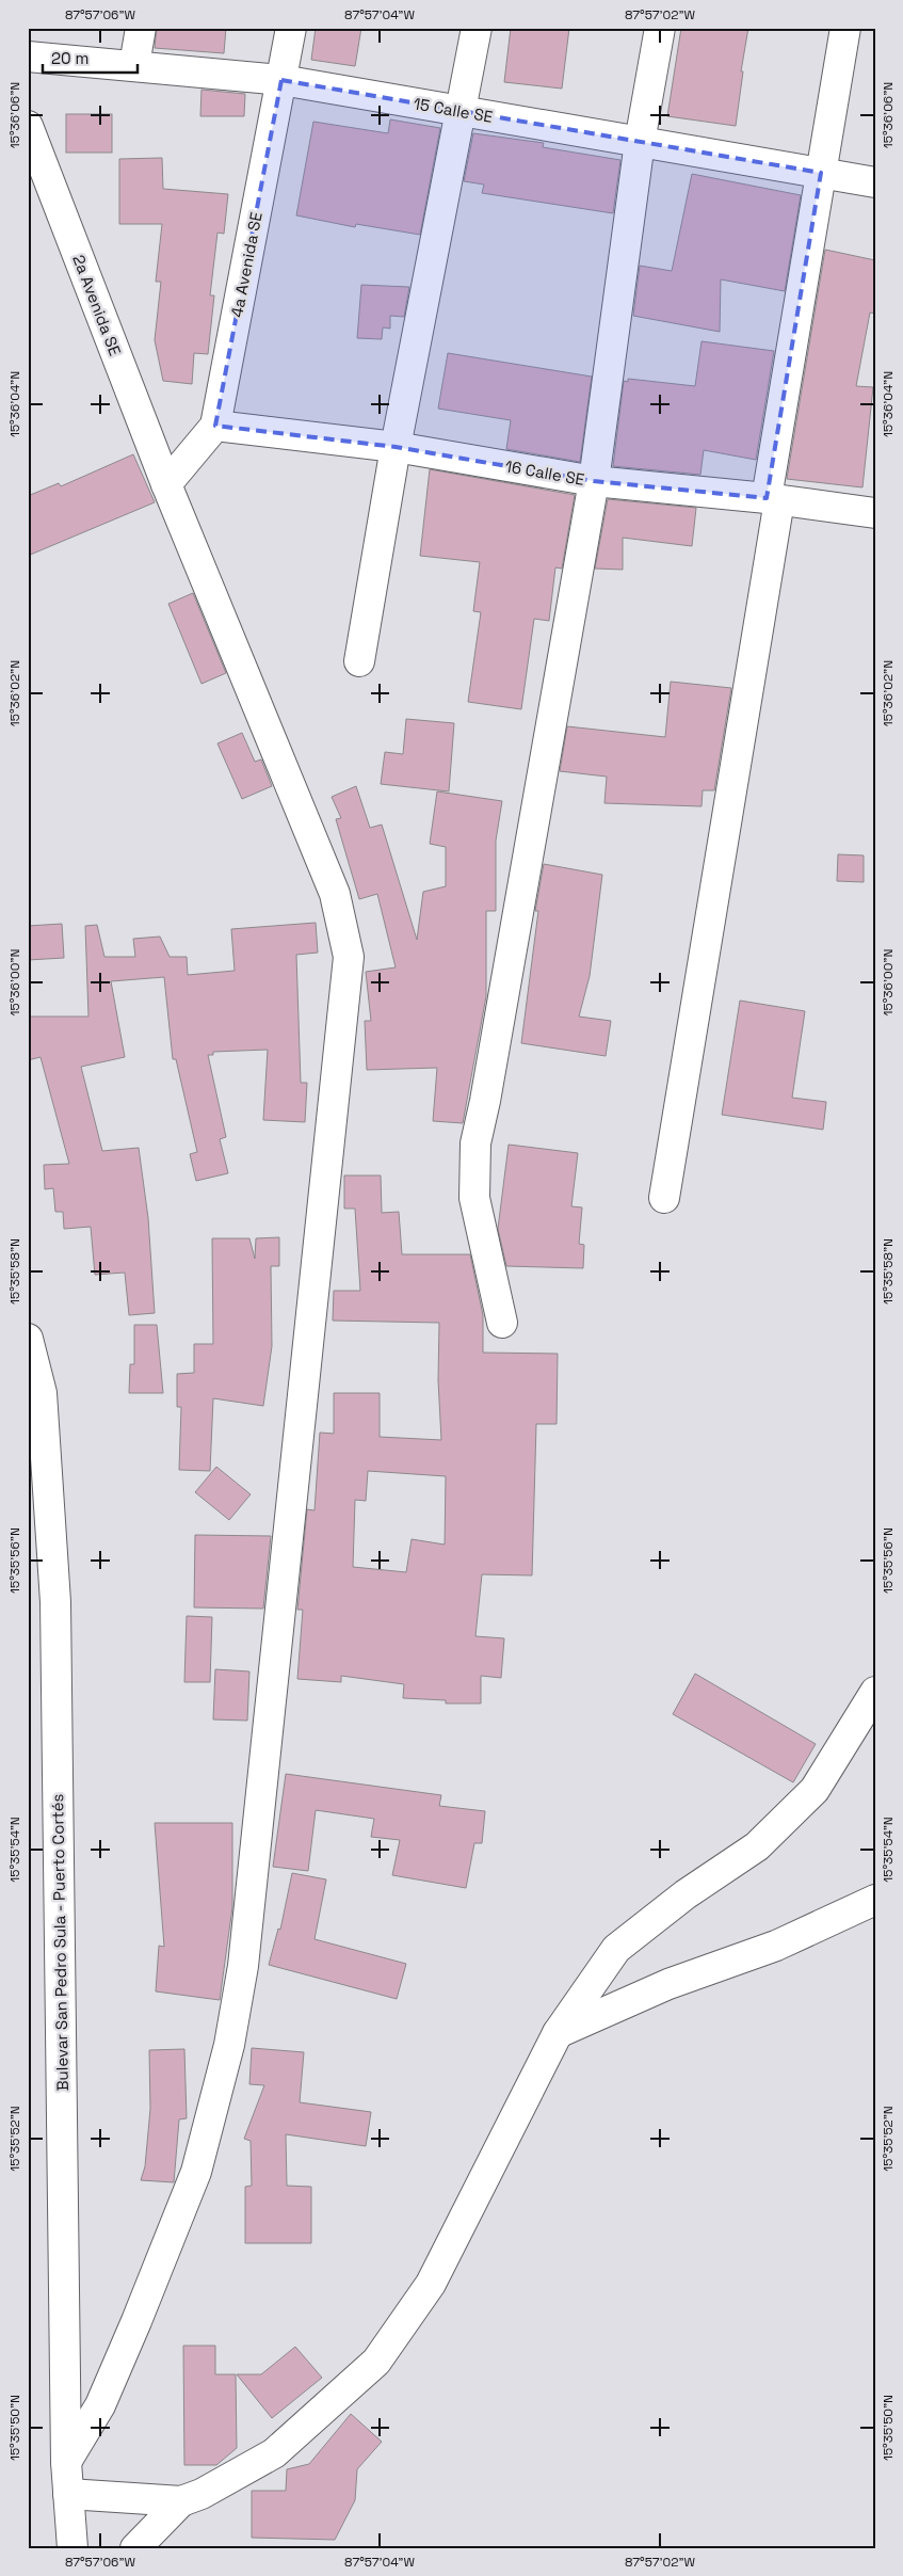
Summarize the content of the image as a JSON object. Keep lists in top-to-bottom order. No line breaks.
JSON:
{"streets":{"main road":["15 Calle SE","4a Avenida SE","2a Avenida SE","16 Calle SE","Bulevar San Pedro Sula - Puerto Cortés"]},"crossings":[["15 Calle SE","4a Avenida SE"],["4a Avenida SE","2a Avenida SE"],["4a Avenida SE","16 Calle SE"],["2a Avenida SE","Bulevar San Pedro Sula - Puerto Cortés"]],"scale_bar":"20 m","coordinates":["87°57'06\"W","87°57'04\"W","87°57'02\"W","15°36'06\"N","15°36'04\"N","15°36'02\"N","15°36'00\"N","15°35'58\"N","15°35'56\"N","15°35'54\"N","15°35'52\"N","15°35'50\"N"]}
